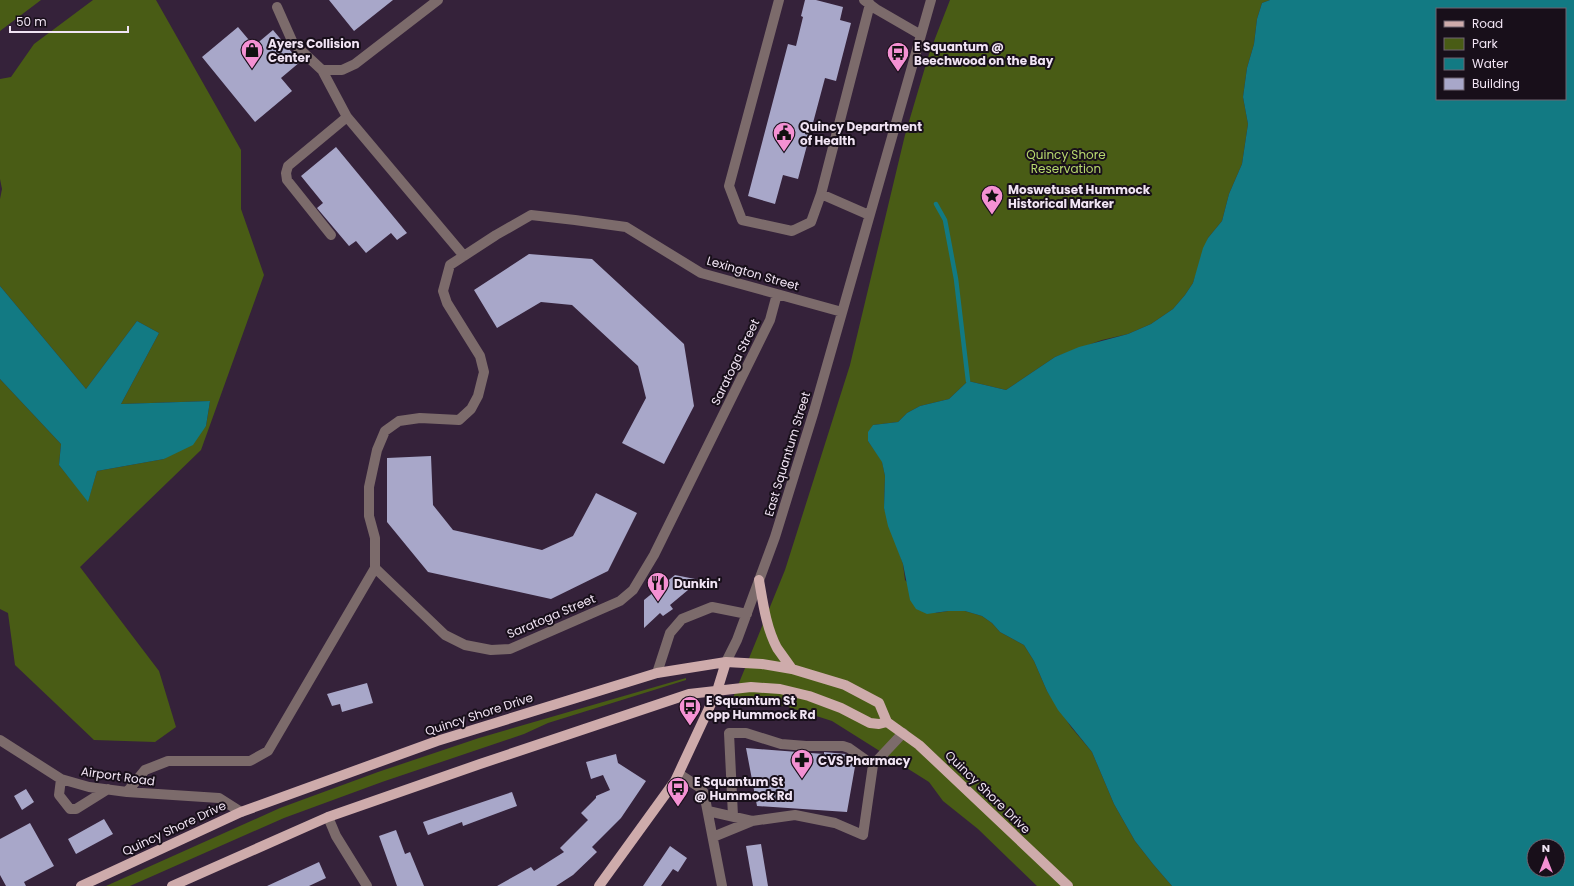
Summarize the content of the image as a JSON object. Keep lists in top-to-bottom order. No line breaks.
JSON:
{"streets":{"main road":["East Squantum Street","Quincy Shore Drive"],"street":["Lexington Street","Saratoga Street","Airport Road"]},"crossings":[["Lexington Street","Saratoga Street"],["Lexington Street","East Squantum Street"],["East Squantum Street","Quincy Shore Drive"],["Quincy Shore Drive","Airport Road"]],"parks":["Quincy Shore Reservation"],"places":{"shop":["Ayers Collision Center"],"bus stop":["E Squantum @ Beechwood on the Bay","E Squantum St opp Hummock Rd","E Squantum St @ Hummock Rd"],"public building":["Quincy Department of Health"],"place":["Moswetuset Hummock Historical Marker"],"restaurant":["Dunkin'"],"pharmacy":["CVS Pharmacy"]},"legend":["Road","Park","Water","Building"],"scale_bar":"50 m","north":"top"}
